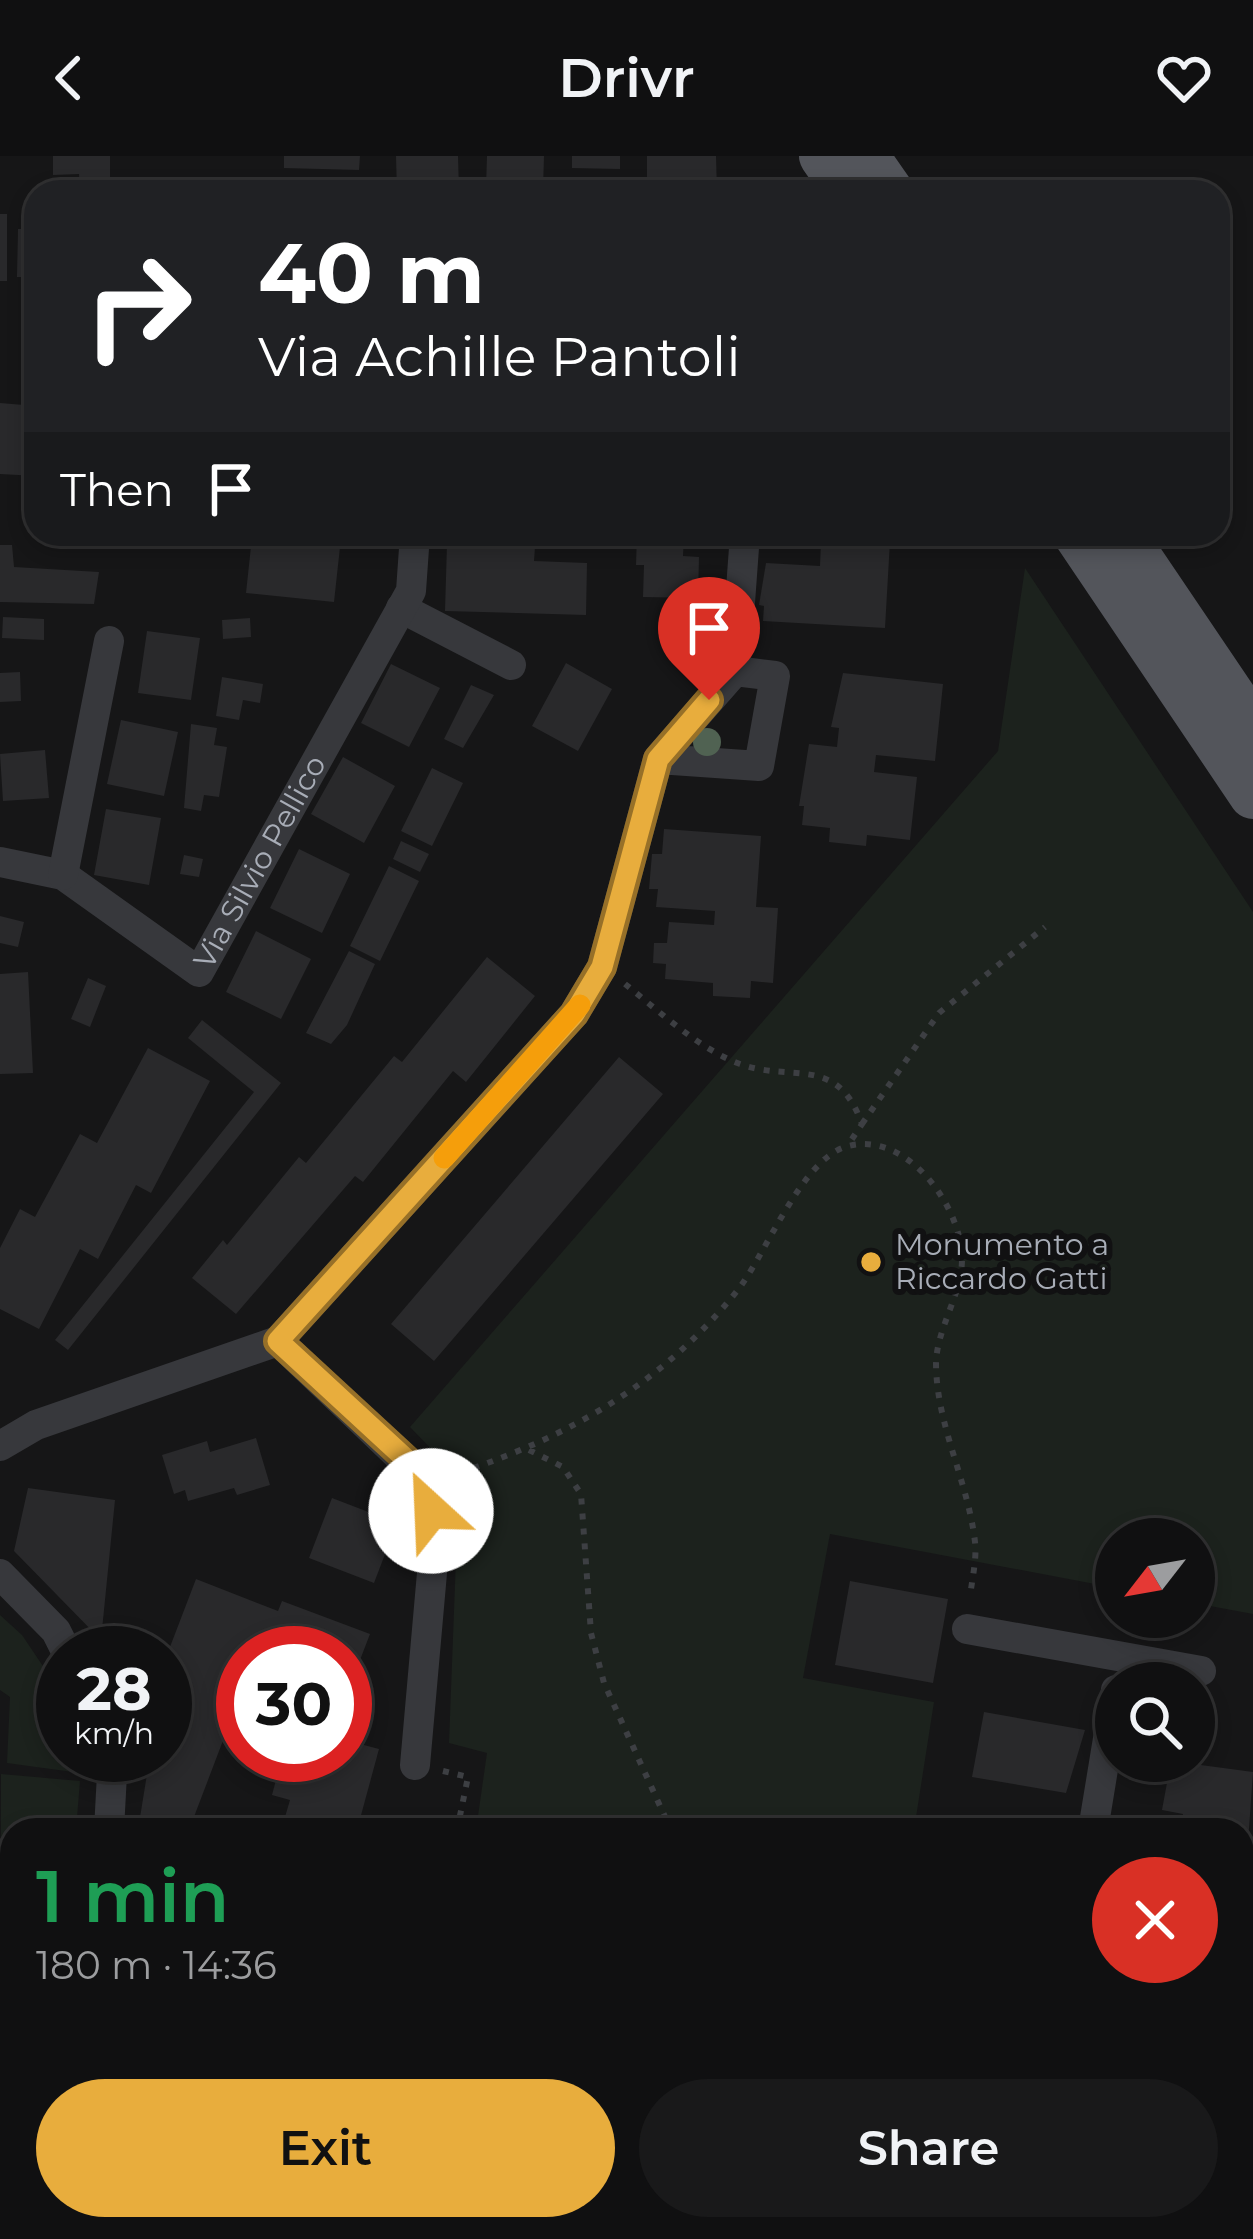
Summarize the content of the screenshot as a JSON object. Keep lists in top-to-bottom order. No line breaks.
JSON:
{"streets":{"street":["Via Silvio Pellico"]},"places":["Monumento a Riccardo Gatti"],"north":"bottom left","page":{"header":"Drivr","turn":["40 m","Via Achille Pantoli"],"then":"Then","speed":"28 km/h","limit":"30","heading":["1 min","180 m · 14:36"],"buttons":["Exit","Share"]}}
